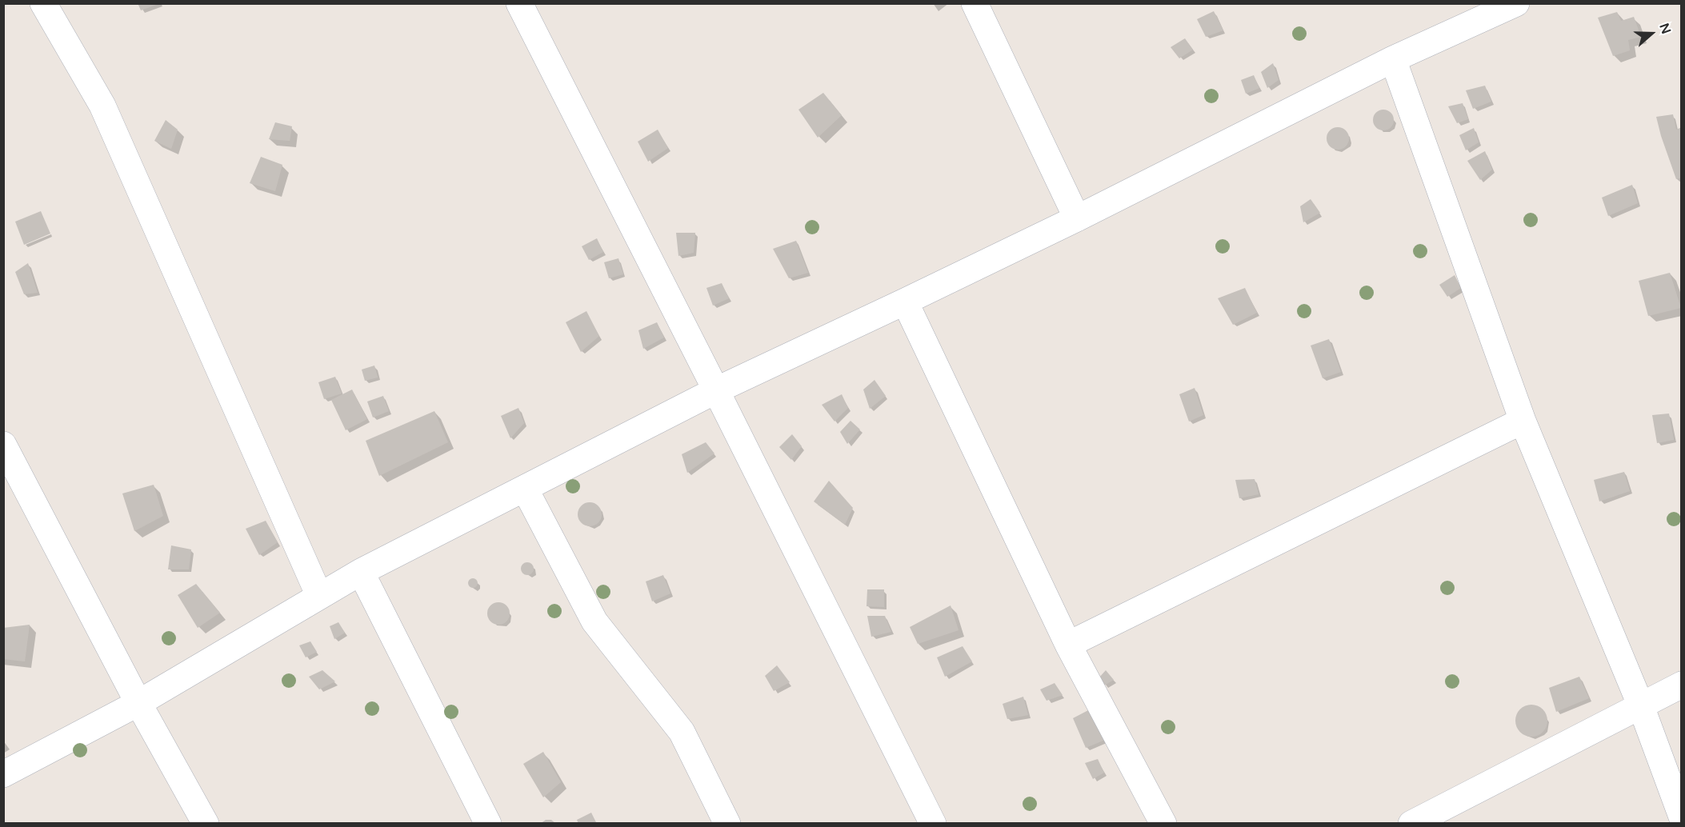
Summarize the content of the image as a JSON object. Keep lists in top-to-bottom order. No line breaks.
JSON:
{"north":"right"}
